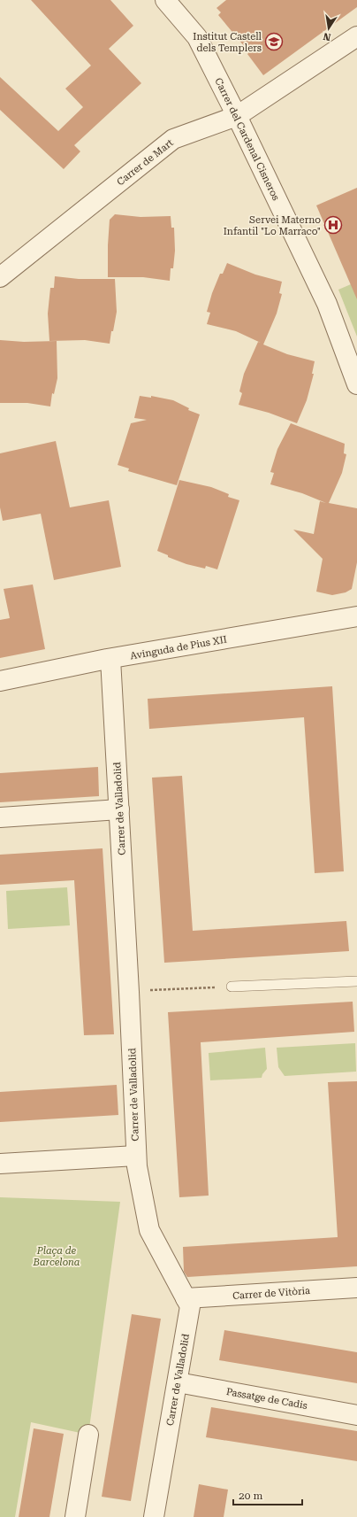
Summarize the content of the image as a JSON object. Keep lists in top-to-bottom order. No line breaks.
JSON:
{"streets":{"street":["Carrer del Cardenal Cisneros","Carrer de Mart","Avinguda de Pius XII","Carrer de Valladolid","Carrer de Vitòria","Passatge de Cadis"]},"crossings":[["Carrer del Cardenal Cisneros","Carrer de Mart"],["Avinguda de Pius XII","Carrer de Valladolid"],["Carrer de Valladolid","Carrer de Vitòria"],["Carrer de Valladolid","Passatge de Cadis"]],"parks":["Plaça de Barcelona"],"places":{"school or university":["Institut Castell dels Templers"],"hospital":["Servei Materno Infantil \"Lo Marraco\""]},"scale_bar":"20 m","north":"bottom"}
